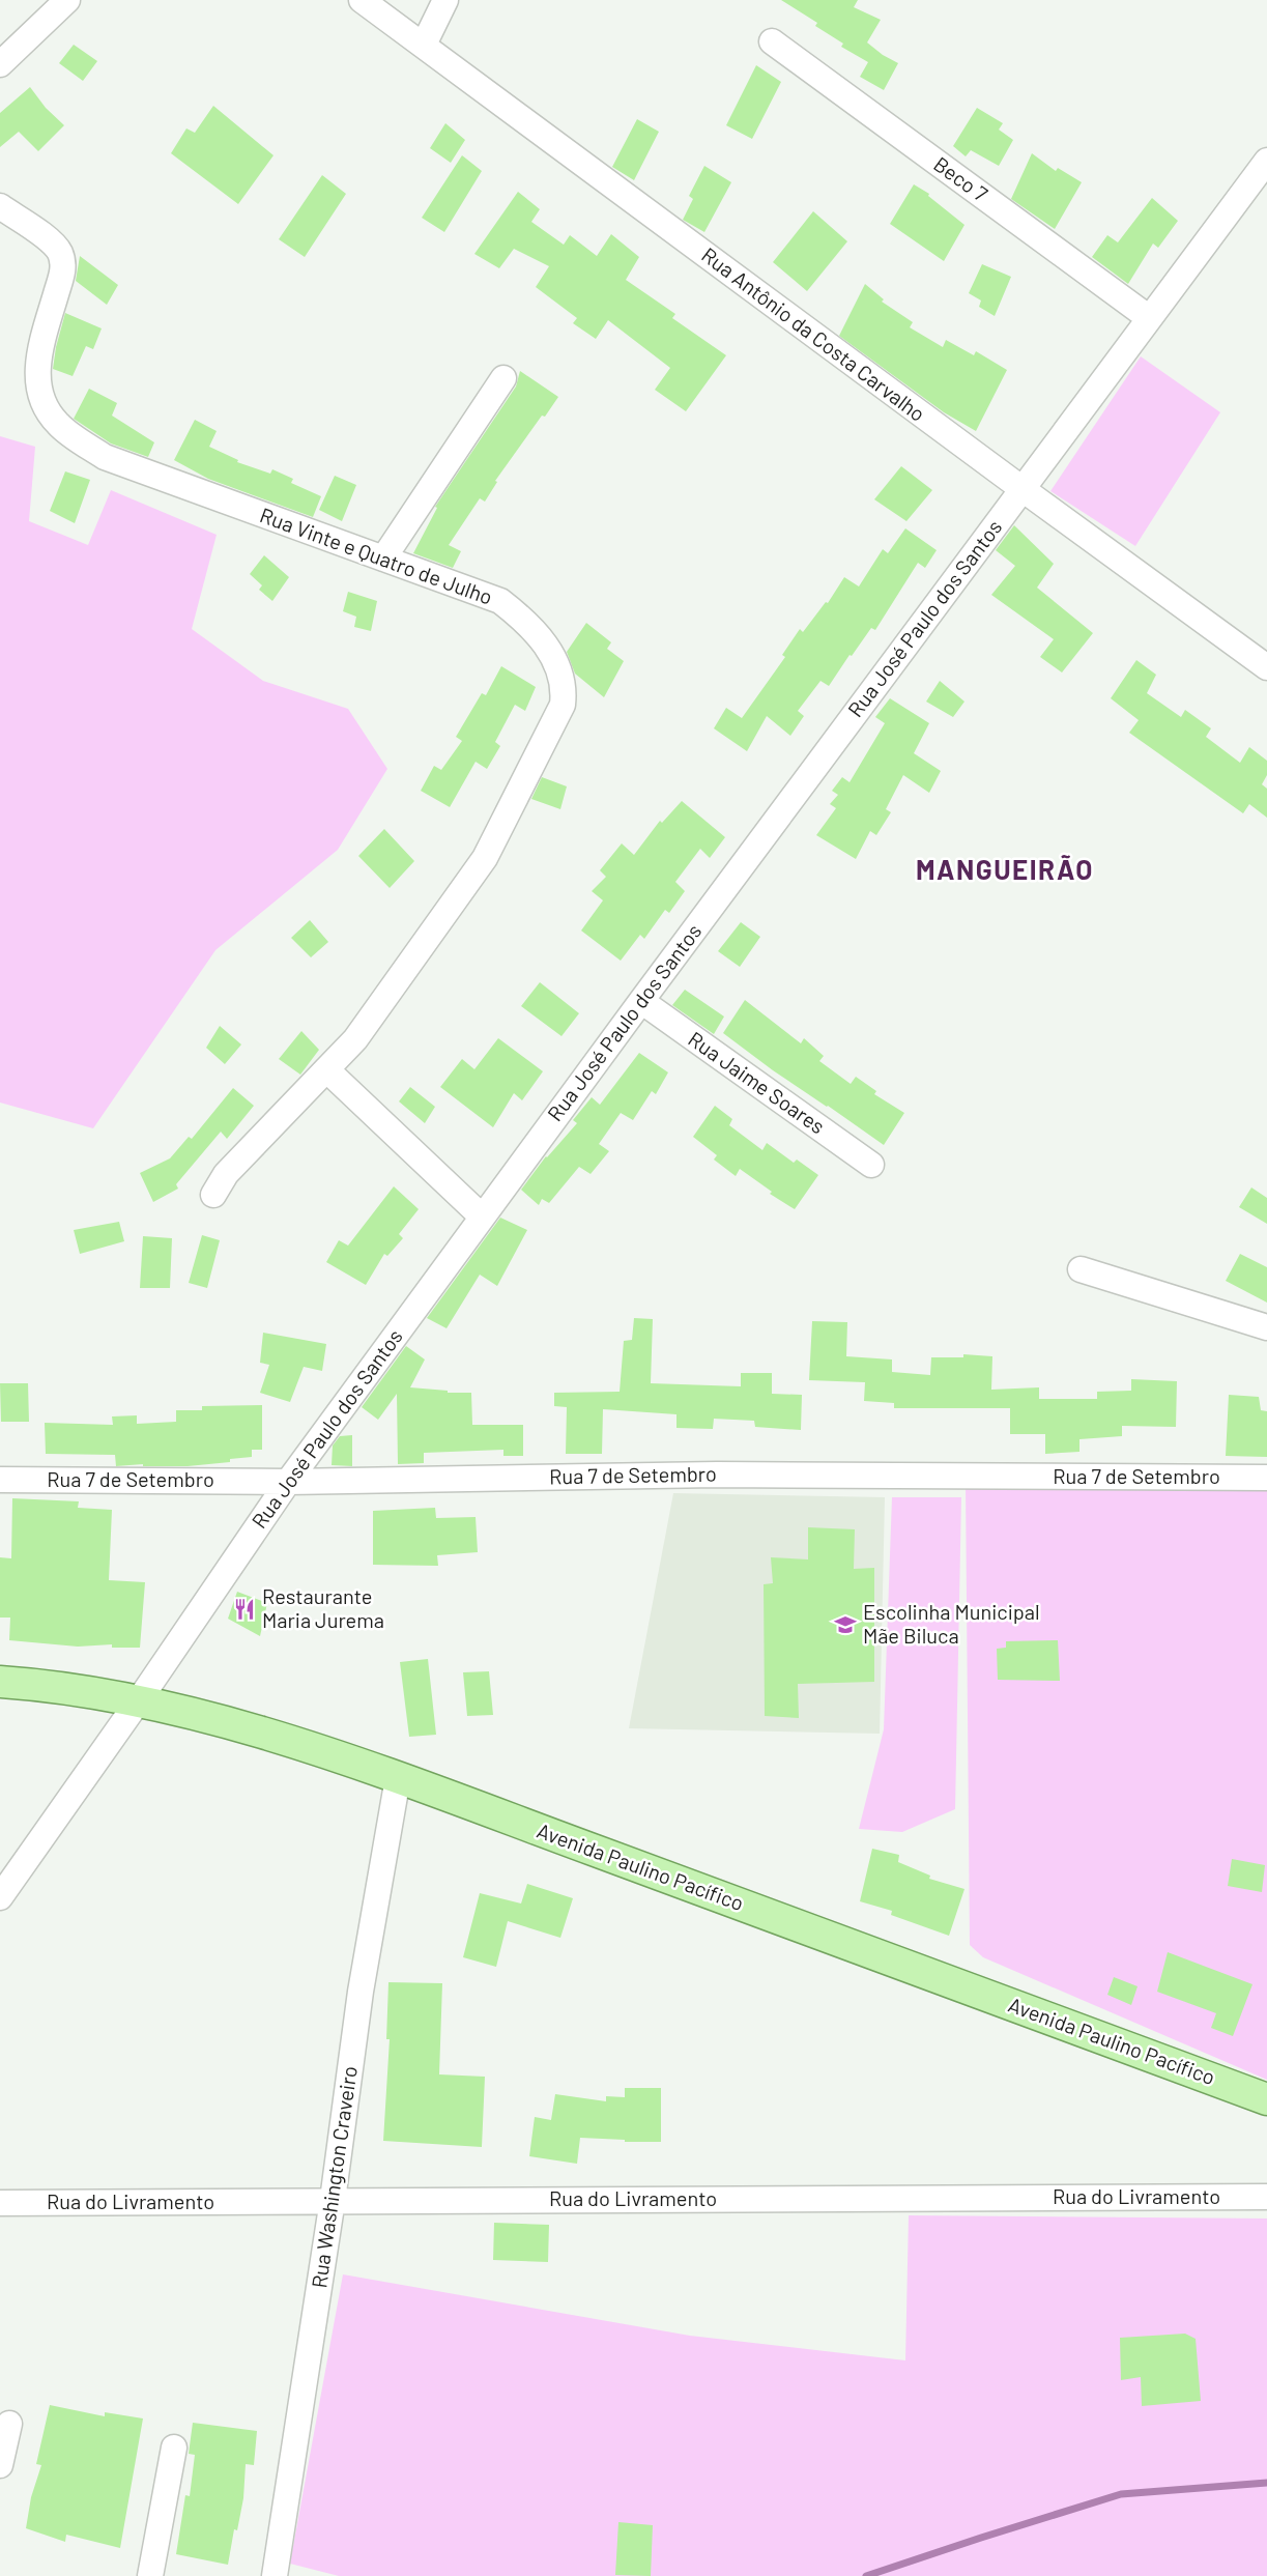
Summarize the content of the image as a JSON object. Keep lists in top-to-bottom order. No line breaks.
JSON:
{"streets":{"main road":["Avenida Paulino Pacífico"],"street":["Beco 7","Rua Antônio da Costa Carvalho","Rua Vinte e Quatro de Julho","Rua José Paulo dos Santos","Rua Jaime Soares","Rua 7 de Setembro","Rua Washington Craveiro","Rua do Livramento"]},"crossings":[["Beco 7","Rua José Paulo dos Santos"],["Rua Antônio da Costa Carvalho","Rua José Paulo dos Santos"],["Rua José Paulo dos Santos","Rua Jaime Soares"],["Rua José Paulo dos Santos","Rua 7 de Setembro"],["Rua José Paulo dos Santos","Avenida Paulino Pacífico"],["Avenida Paulino Pacífico","Rua Washington Craveiro"],["Rua Washington Craveiro","Rua do Livramento"]],"districts":["MANGUEIRÃO"],"places":{"restaurant":["Restaurante Maria Jurema"],"school or university":["Escolinha Municipal Mãe Biluca"]}}
